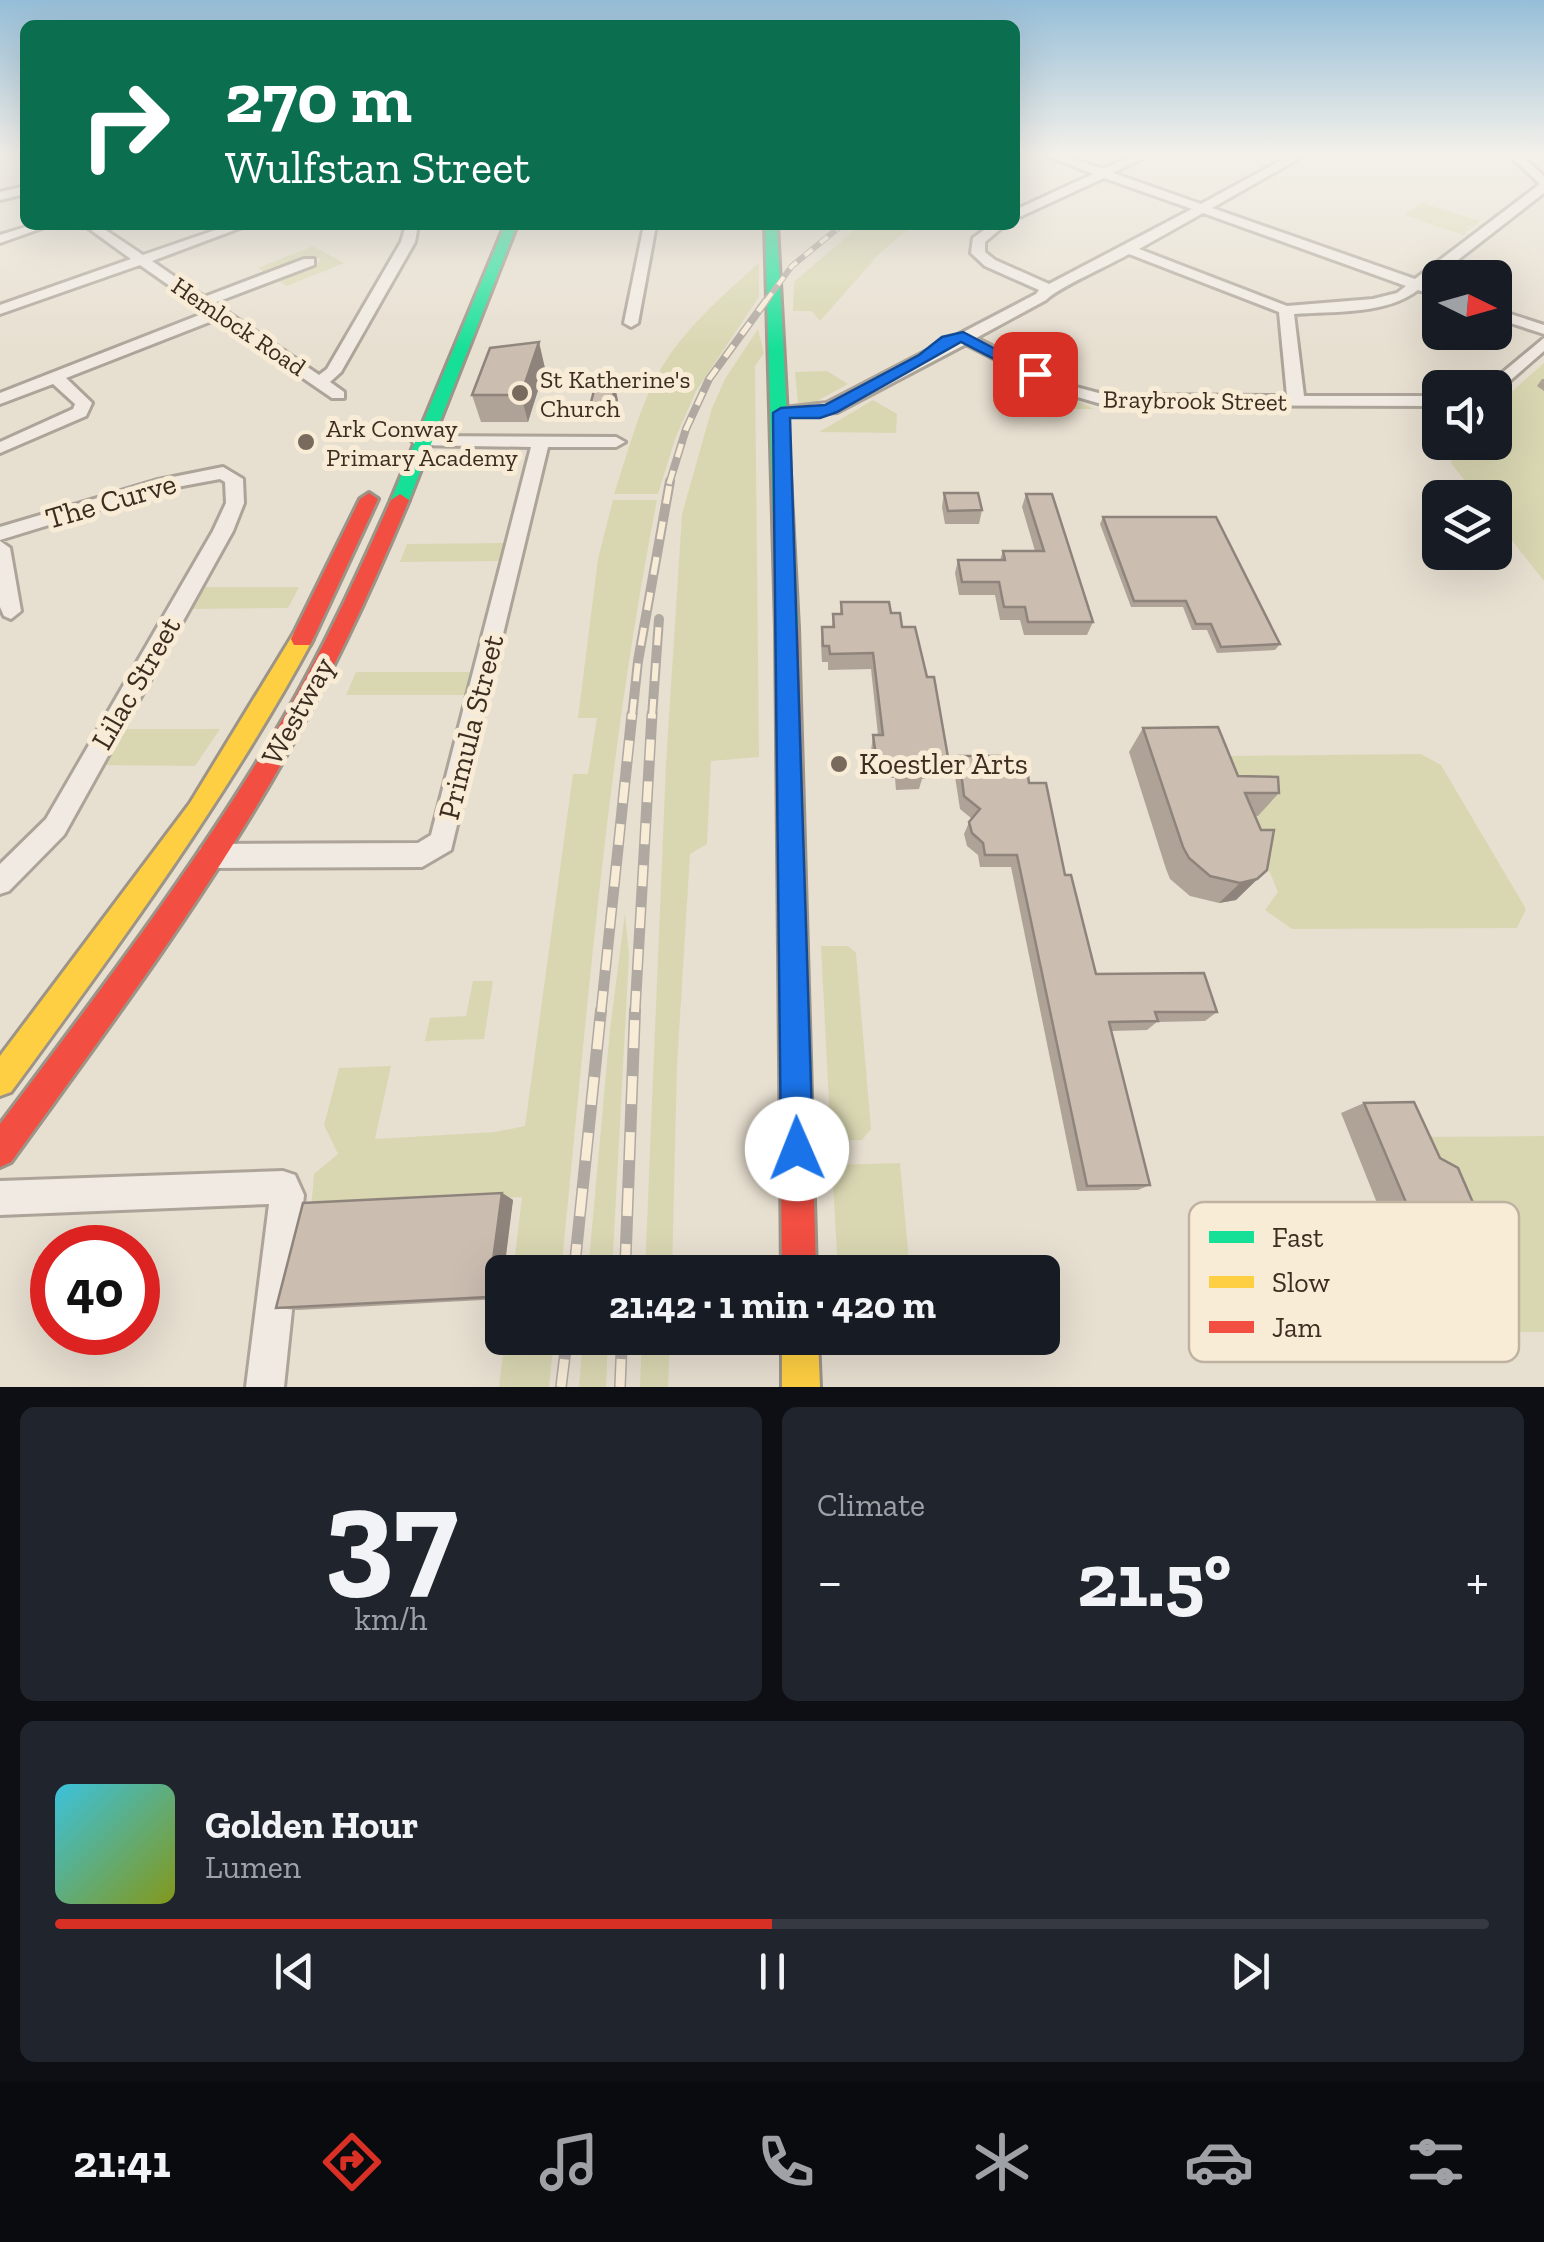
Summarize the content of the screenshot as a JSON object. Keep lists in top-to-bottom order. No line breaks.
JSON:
{"streets":{"main road":["Westway"],"street":["Hemlock Road","Braybrook Street","The Curve","Lilac Street","Primula Street"]},"crossings":[["The Curve","Lilac Street"],["Westway","Primula Street"]],"places":["St Katherine's Church","Ark Conway Primary Academy","Koestler Arts"],"legend":["Fast","Slow","Jam"],"north":"right","page":{"turn":["270 m","Wulfstan Street"],"limit":"40","trip":"21:42 · 1 min · 420 m","tile":[["37","km/h"],"Climate"],"heat":["−","21.5°","+"],"song":["Golden Hour","Lumen"],"tabs":"21:41"}}
